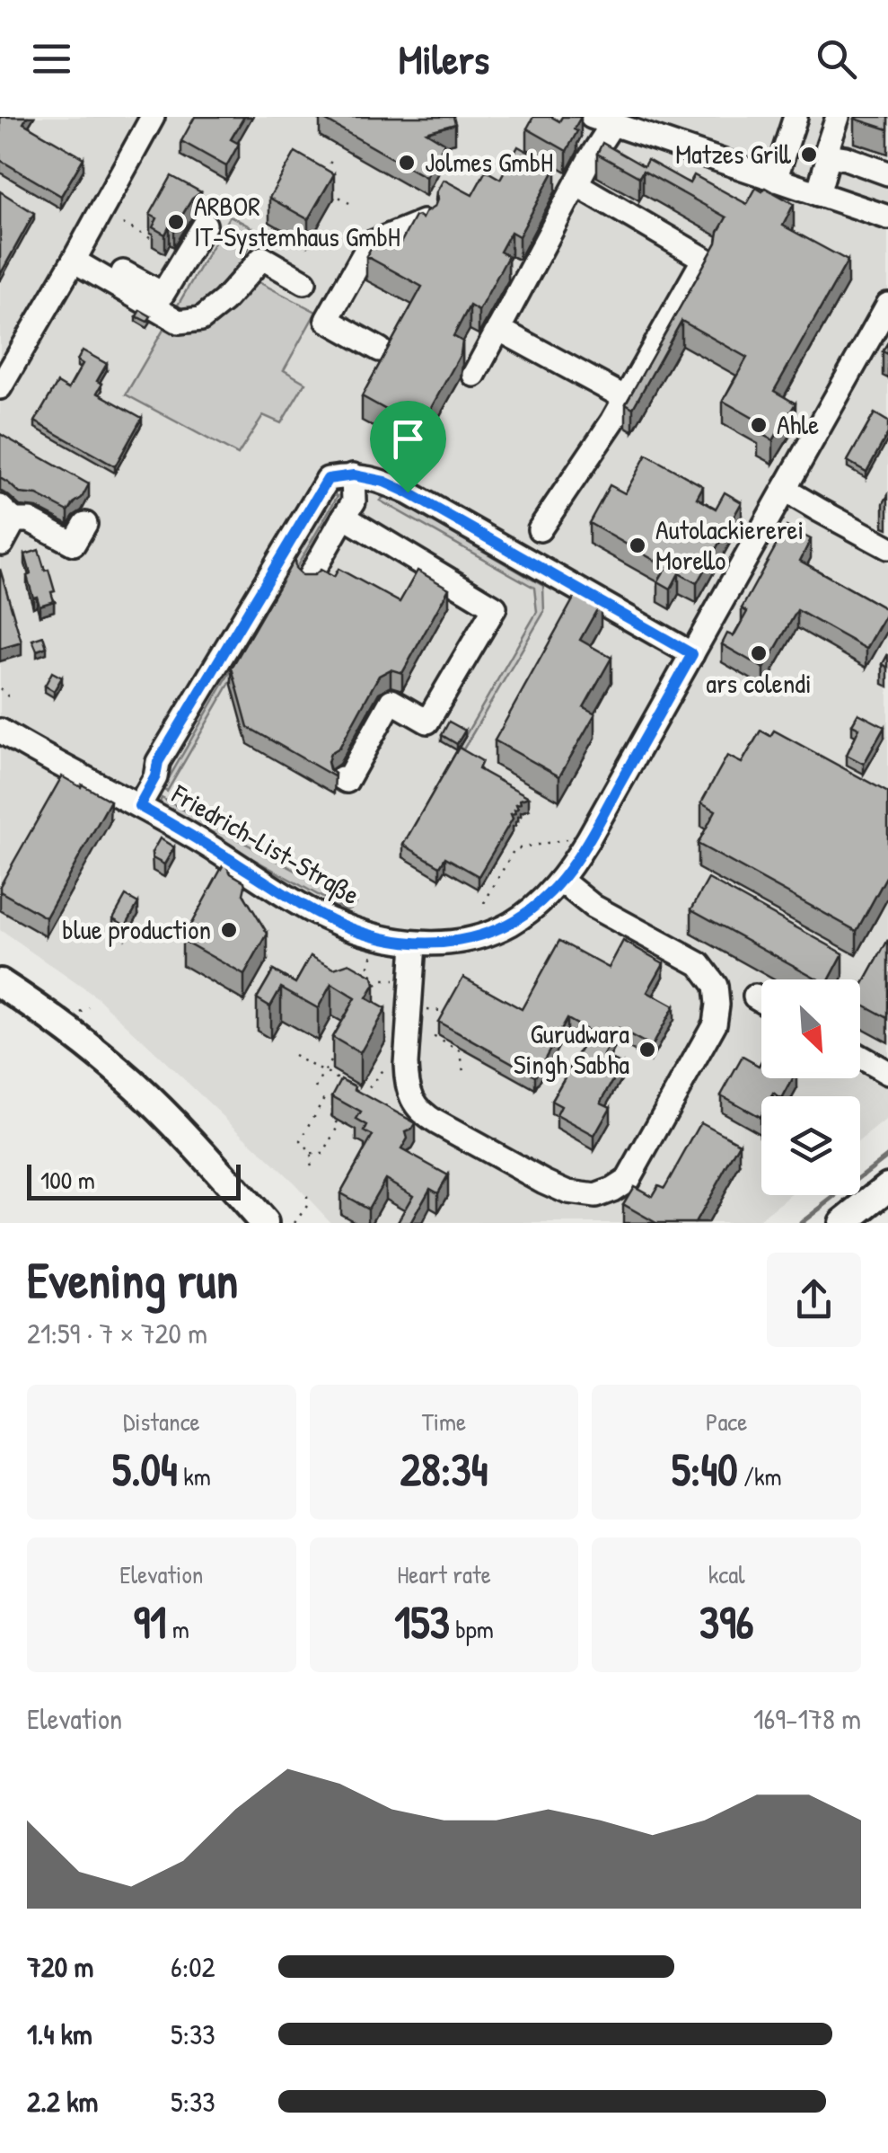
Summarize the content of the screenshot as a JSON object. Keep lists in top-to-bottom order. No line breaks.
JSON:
{"streets":{"street":["Friedrich-List-Straße"]},"places":["Matzes Grill","Jolmes GmbH","ARBOR IT-Systemhaus GmbH","Ahle","Autolackiererei Morello","ars colendi","blue production","Gurudwara Singh Sabha"],"scale_bar":"100 m","north":"bottom right","page":{"header":"Milers","scale":"100 m","heading":["Evening run","21:59 · 7 × 720 m"],"stats":[["Distance","5.04 km"],["Time","28:34"],["Pace","5:40 /km"],["Elevation","91 m"],["Heart rate","153 bpm"],["kcal","396"]],"chart":["Elevation","169–178 m"],"list":[{"name":"720 m","note":"6:02"},{"name":"1.4 km","note":"5:33"},{"name":"2.2 km","note":"5:33"}]}}
